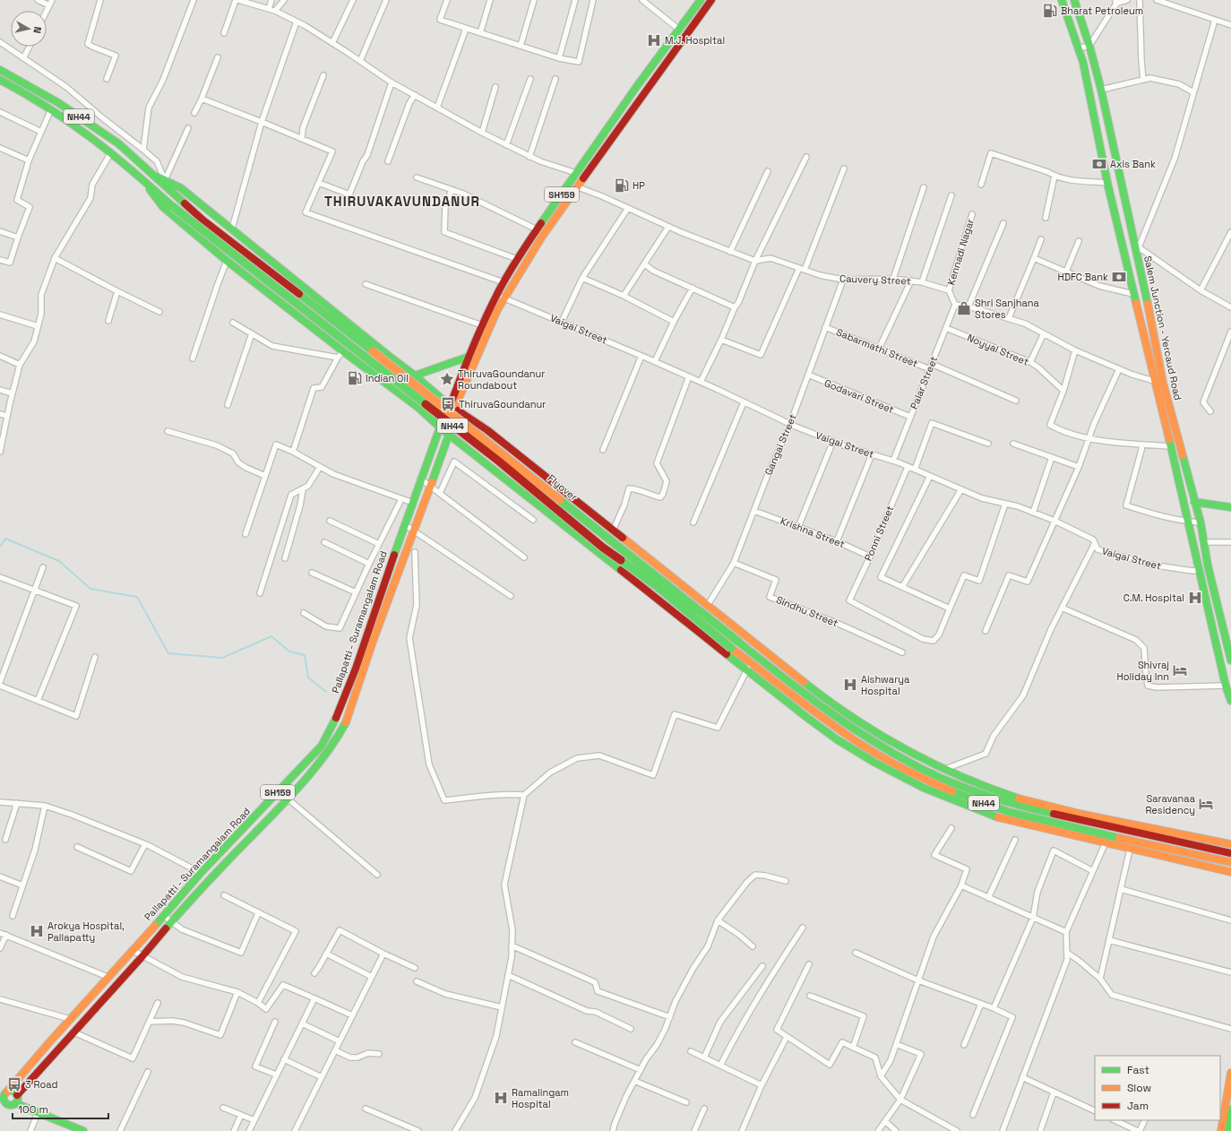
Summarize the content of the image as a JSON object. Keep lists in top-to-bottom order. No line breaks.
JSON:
{"streets":{"main road":["NH44","SH159","Salem Junction - Yercaud Road","Flyover","Pallapatti - Suramangalam Road"],"street":["Kennadi Nagar","Cauvery Street","Vaigai Street","Sabarmathi Street","Noyyal Street","Palar Street","Godavari Street","Gangai Street","Krishna Street","Ponni Street","Sindhu Street"]},"crossings":[["NH44","Flyover"],["SH159","Cauvery Street"],["SH159","Vaigai Street"],["SH159","Pallapatti - Suramangalam Road"],["Kennadi Nagar","Cauvery Street"],["Cauvery Street","Gangai Street"],["Vaigai Street","Palar Street"],["Vaigai Street","Gangai Street"],["Vaigai Street","Ponni Street"],["Sabarmathi Street","Palar Street"],["Sabarmathi Street","Gangai Street"],["Noyyal Street","Palar Street"],["Palar Street","Godavari Street"],["Godavari Street","Gangai Street"],["Gangai Street","Krishna Street"],["Gangai Street","Sindhu Street"],["Krishna Street","Ponni Street"]],"districts":["THIRUVAKAVUNDANUR"],"places":{"fuel station":["Bharat Petroleum","HP","Indian Oil"],"hospital":["M.J. Hospital","C.M. Hospital","Aishwarya Hospital","Arokya Hospital, Pallapatty","Ramalingam Hospital"],"bank":["Axis Bank","HDFC Bank"],"shop":["Shri Sanjhana Stores"],"place":["ThiruvaGoundanur Roundabout"],"bus stop":["ThiruvaGoundanur","3 Road"],"hotel":["Shivraj Holiday Inn","Saravanaa Residency"]},"legend":["Fast","Slow","Jam"],"scale_bar":"100 m","north":"right"}
